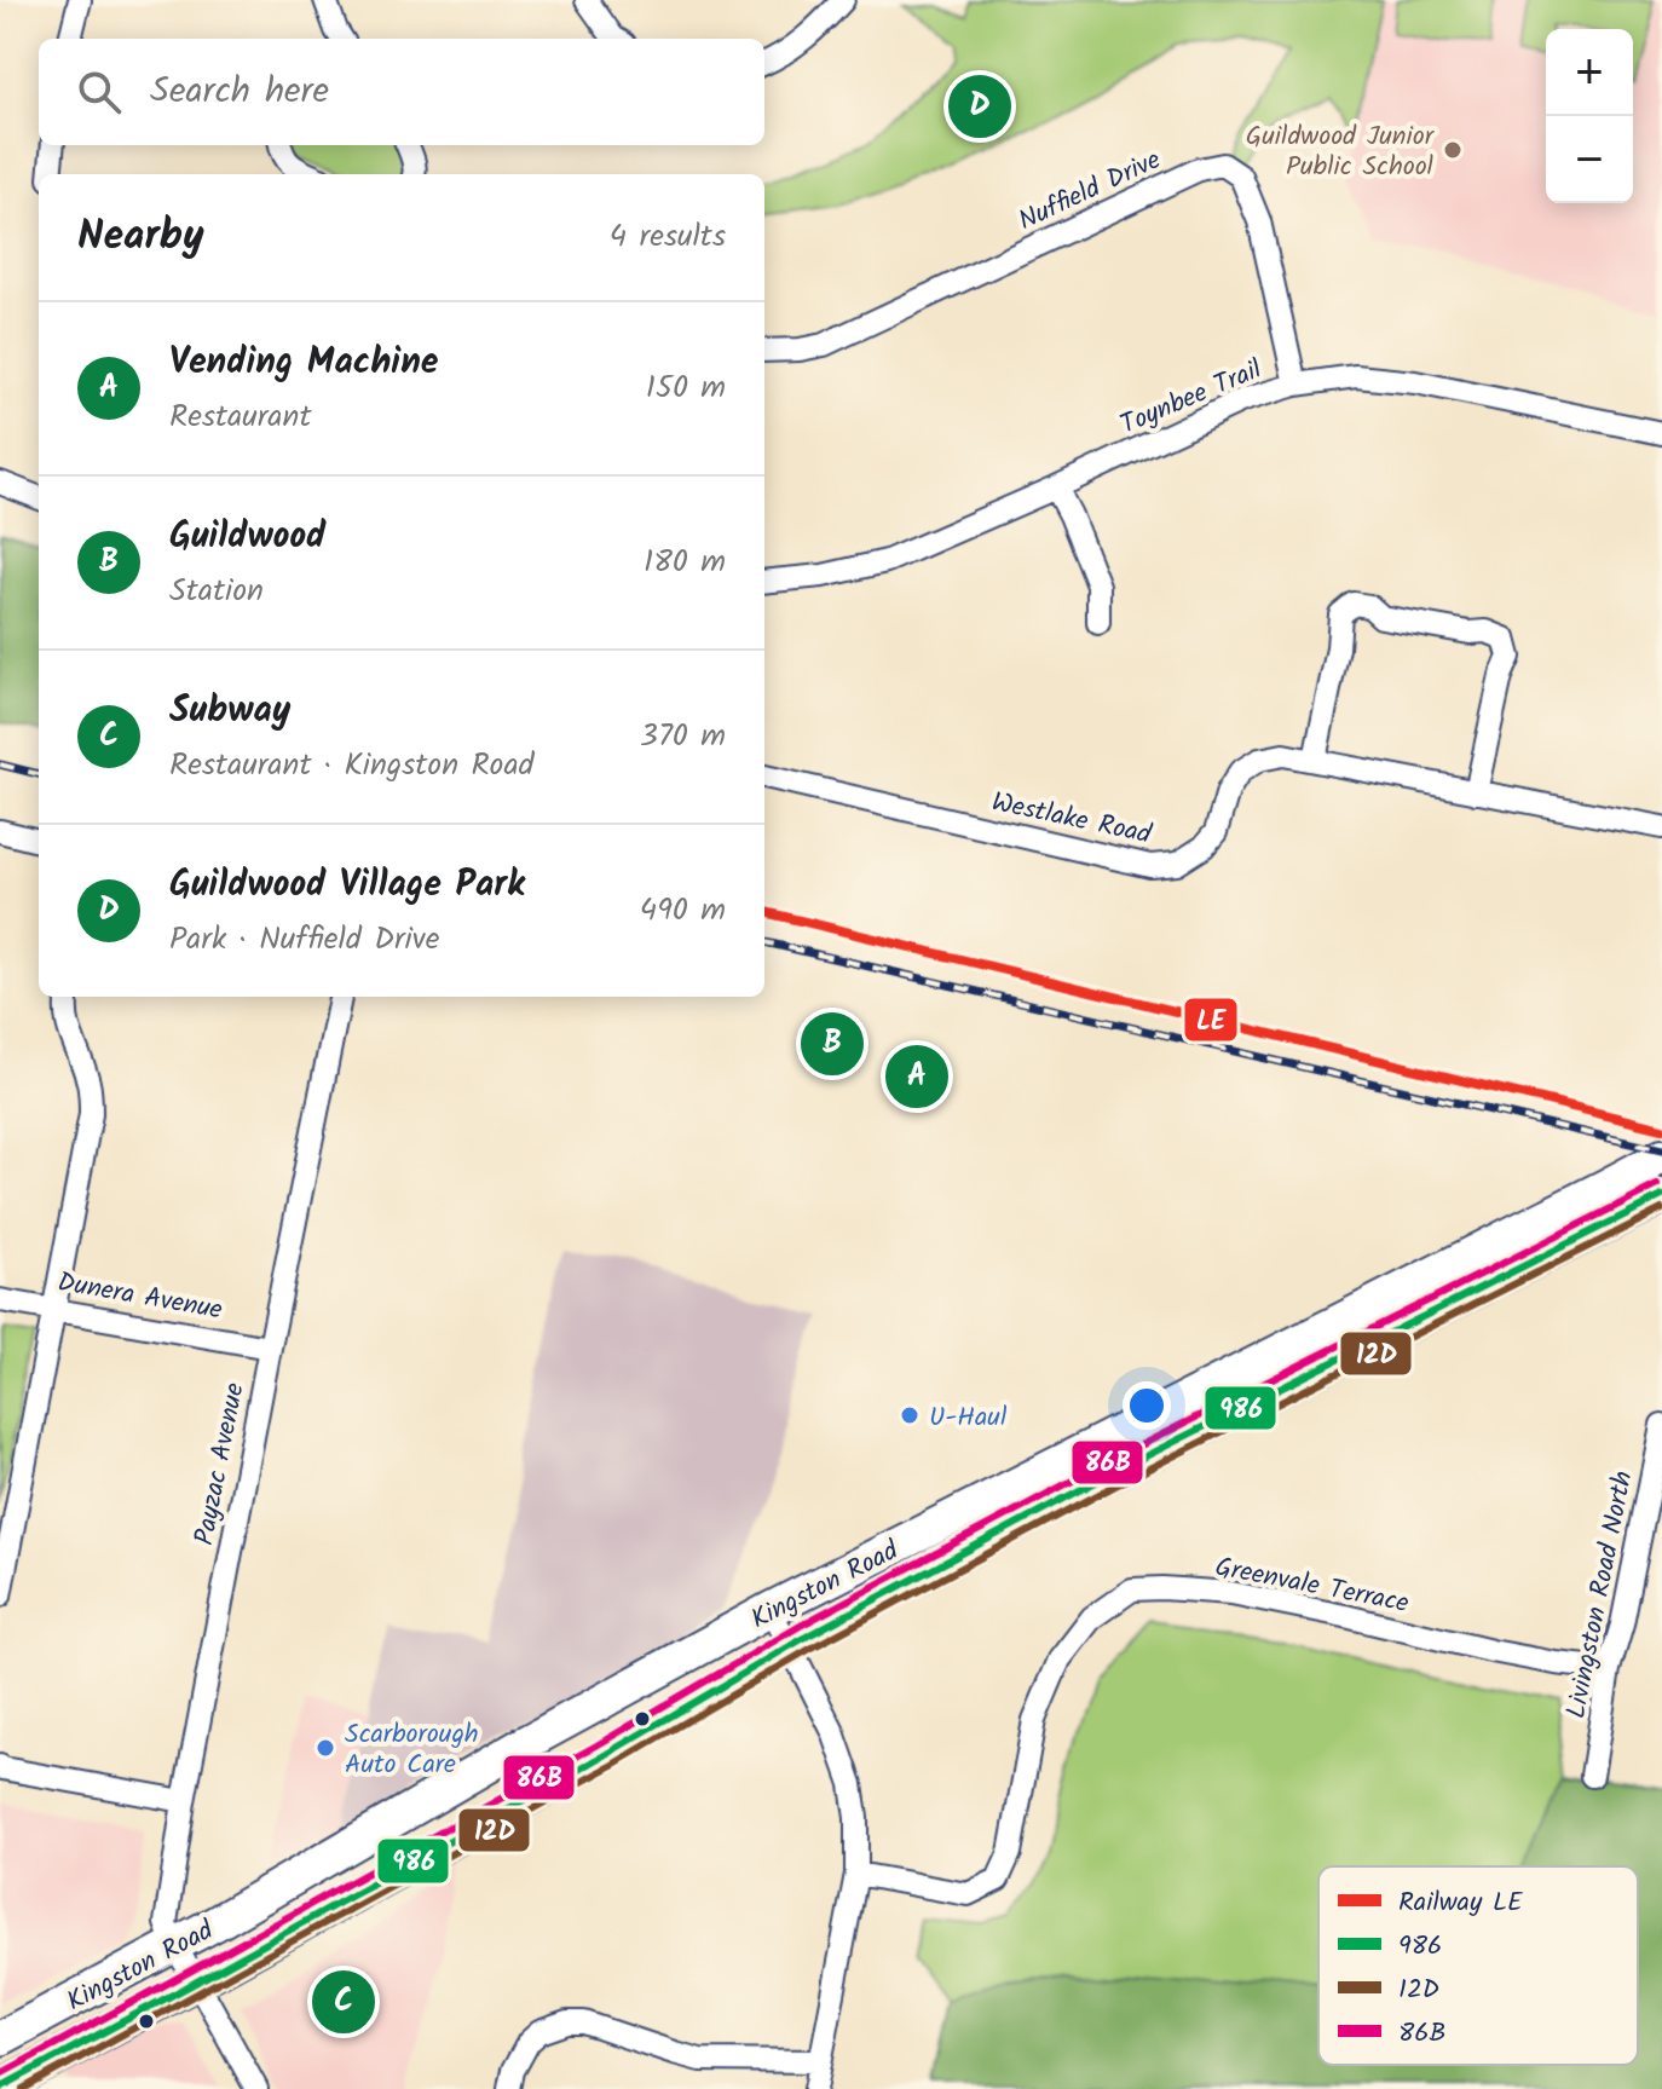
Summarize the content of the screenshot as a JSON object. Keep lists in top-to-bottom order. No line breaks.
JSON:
{"streets":{"main road":["Kingston Road"],"street":["Nuffield Drive","Toynbee Trail","Westlake Road","Dunera Avenue","Payzac Avenue","Greenvale Terrace","Livingston Road North"]},"crossings":[["Nuffield Drive","Toynbee Trail"],["Dunera Avenue","Payzac Avenue"],["Payzac Avenue","Kingston Road"],["Greenvale Terrace","Livingston Road North"]],"places":["Guildwood Junior Public School","U-Haul","Scarborough Auto Care"],"lines":["rail line LE","transit line 86B","transit line 986","transit line 12D"],"legend":["Railway LE","986","12D","86B"],"page":{"map_buttons":["+","−"],"search":"Search here","pins":["D","B","A","C"],"heading":["Nearby","4 results"],"list":[{"mark":"A","name":"Vending Machine","note":"Restaurant","value":"150 m"},{"mark":"B","name":"Guildwood","note":"Station","value":"180 m"},{"mark":"C","name":"Subway","note":"Restaurant · Kingston Road","value":"370 m"},{"mark":"D","name":"Guildwood Village Park","note":"Park · Nuffield Drive","value":"490 m"}]}}
